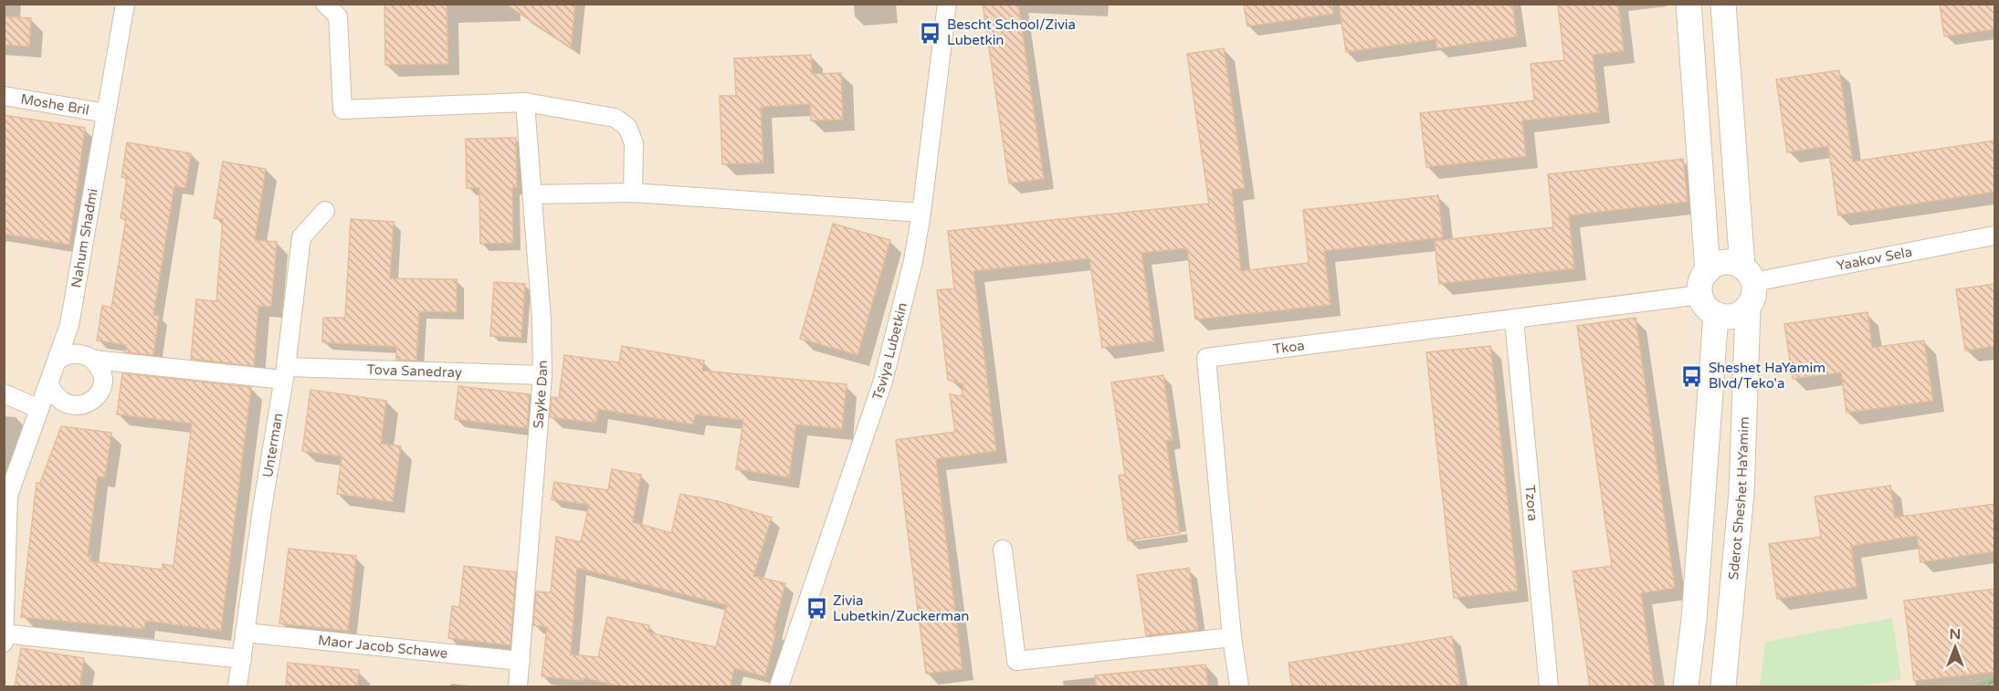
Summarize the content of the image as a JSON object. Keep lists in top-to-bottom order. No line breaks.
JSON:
{"streets":{"street":["Moshe Bril","Nahum Shadmi","Yaakov Sela","Tkoa","Tsviya Lubetkin","Tova Sanedray","Sayke Dan","Unterman","Sderot Sheshet HaYamim","Tzora","Maor Jacob Schawe"]},"crossings":[["Moshe Bril","Nahum Shadmi"],["Nahum Shadmi","Tova Sanedray"],["Yaakov Sela","Tkoa"],["Yaakov Sela","Sderot Sheshet HaYamim"],["Tkoa","Sderot Sheshet HaYamim"],["Tkoa","Tzora"],["Tova Sanedray","Sayke Dan"],["Tova Sanedray","Unterman"],["Sayke Dan","Maor Jacob Schawe"],["Unterman","Maor Jacob Schawe"]],"places":{"bus stop":["Bescht School/Zivia Lubetkin","Sheshet HaYamim Blvd/Teko'a","Zivia Lubetkin/Zuckerman"]},"north":"top"}
